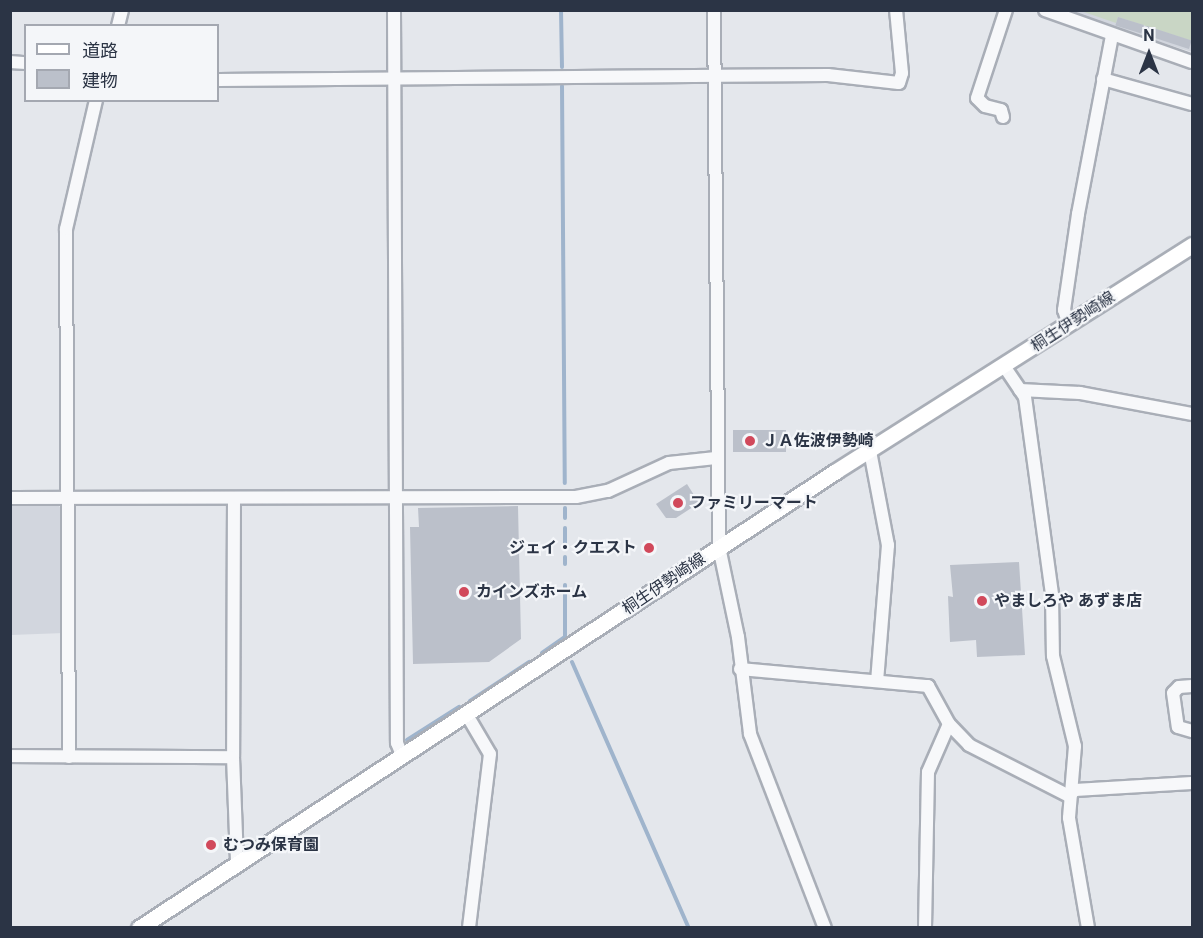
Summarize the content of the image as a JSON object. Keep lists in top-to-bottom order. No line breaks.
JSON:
{"streets":{"main road":["桐生伊勢崎線"]},"places":["ＪＡ佐波伊勢崎","ファミリーマート","ジェイ・クエスト","カインズホーム","やましろや あずま店","むつみ保育園"],"legend":["道路","建物"],"north":"top"}
